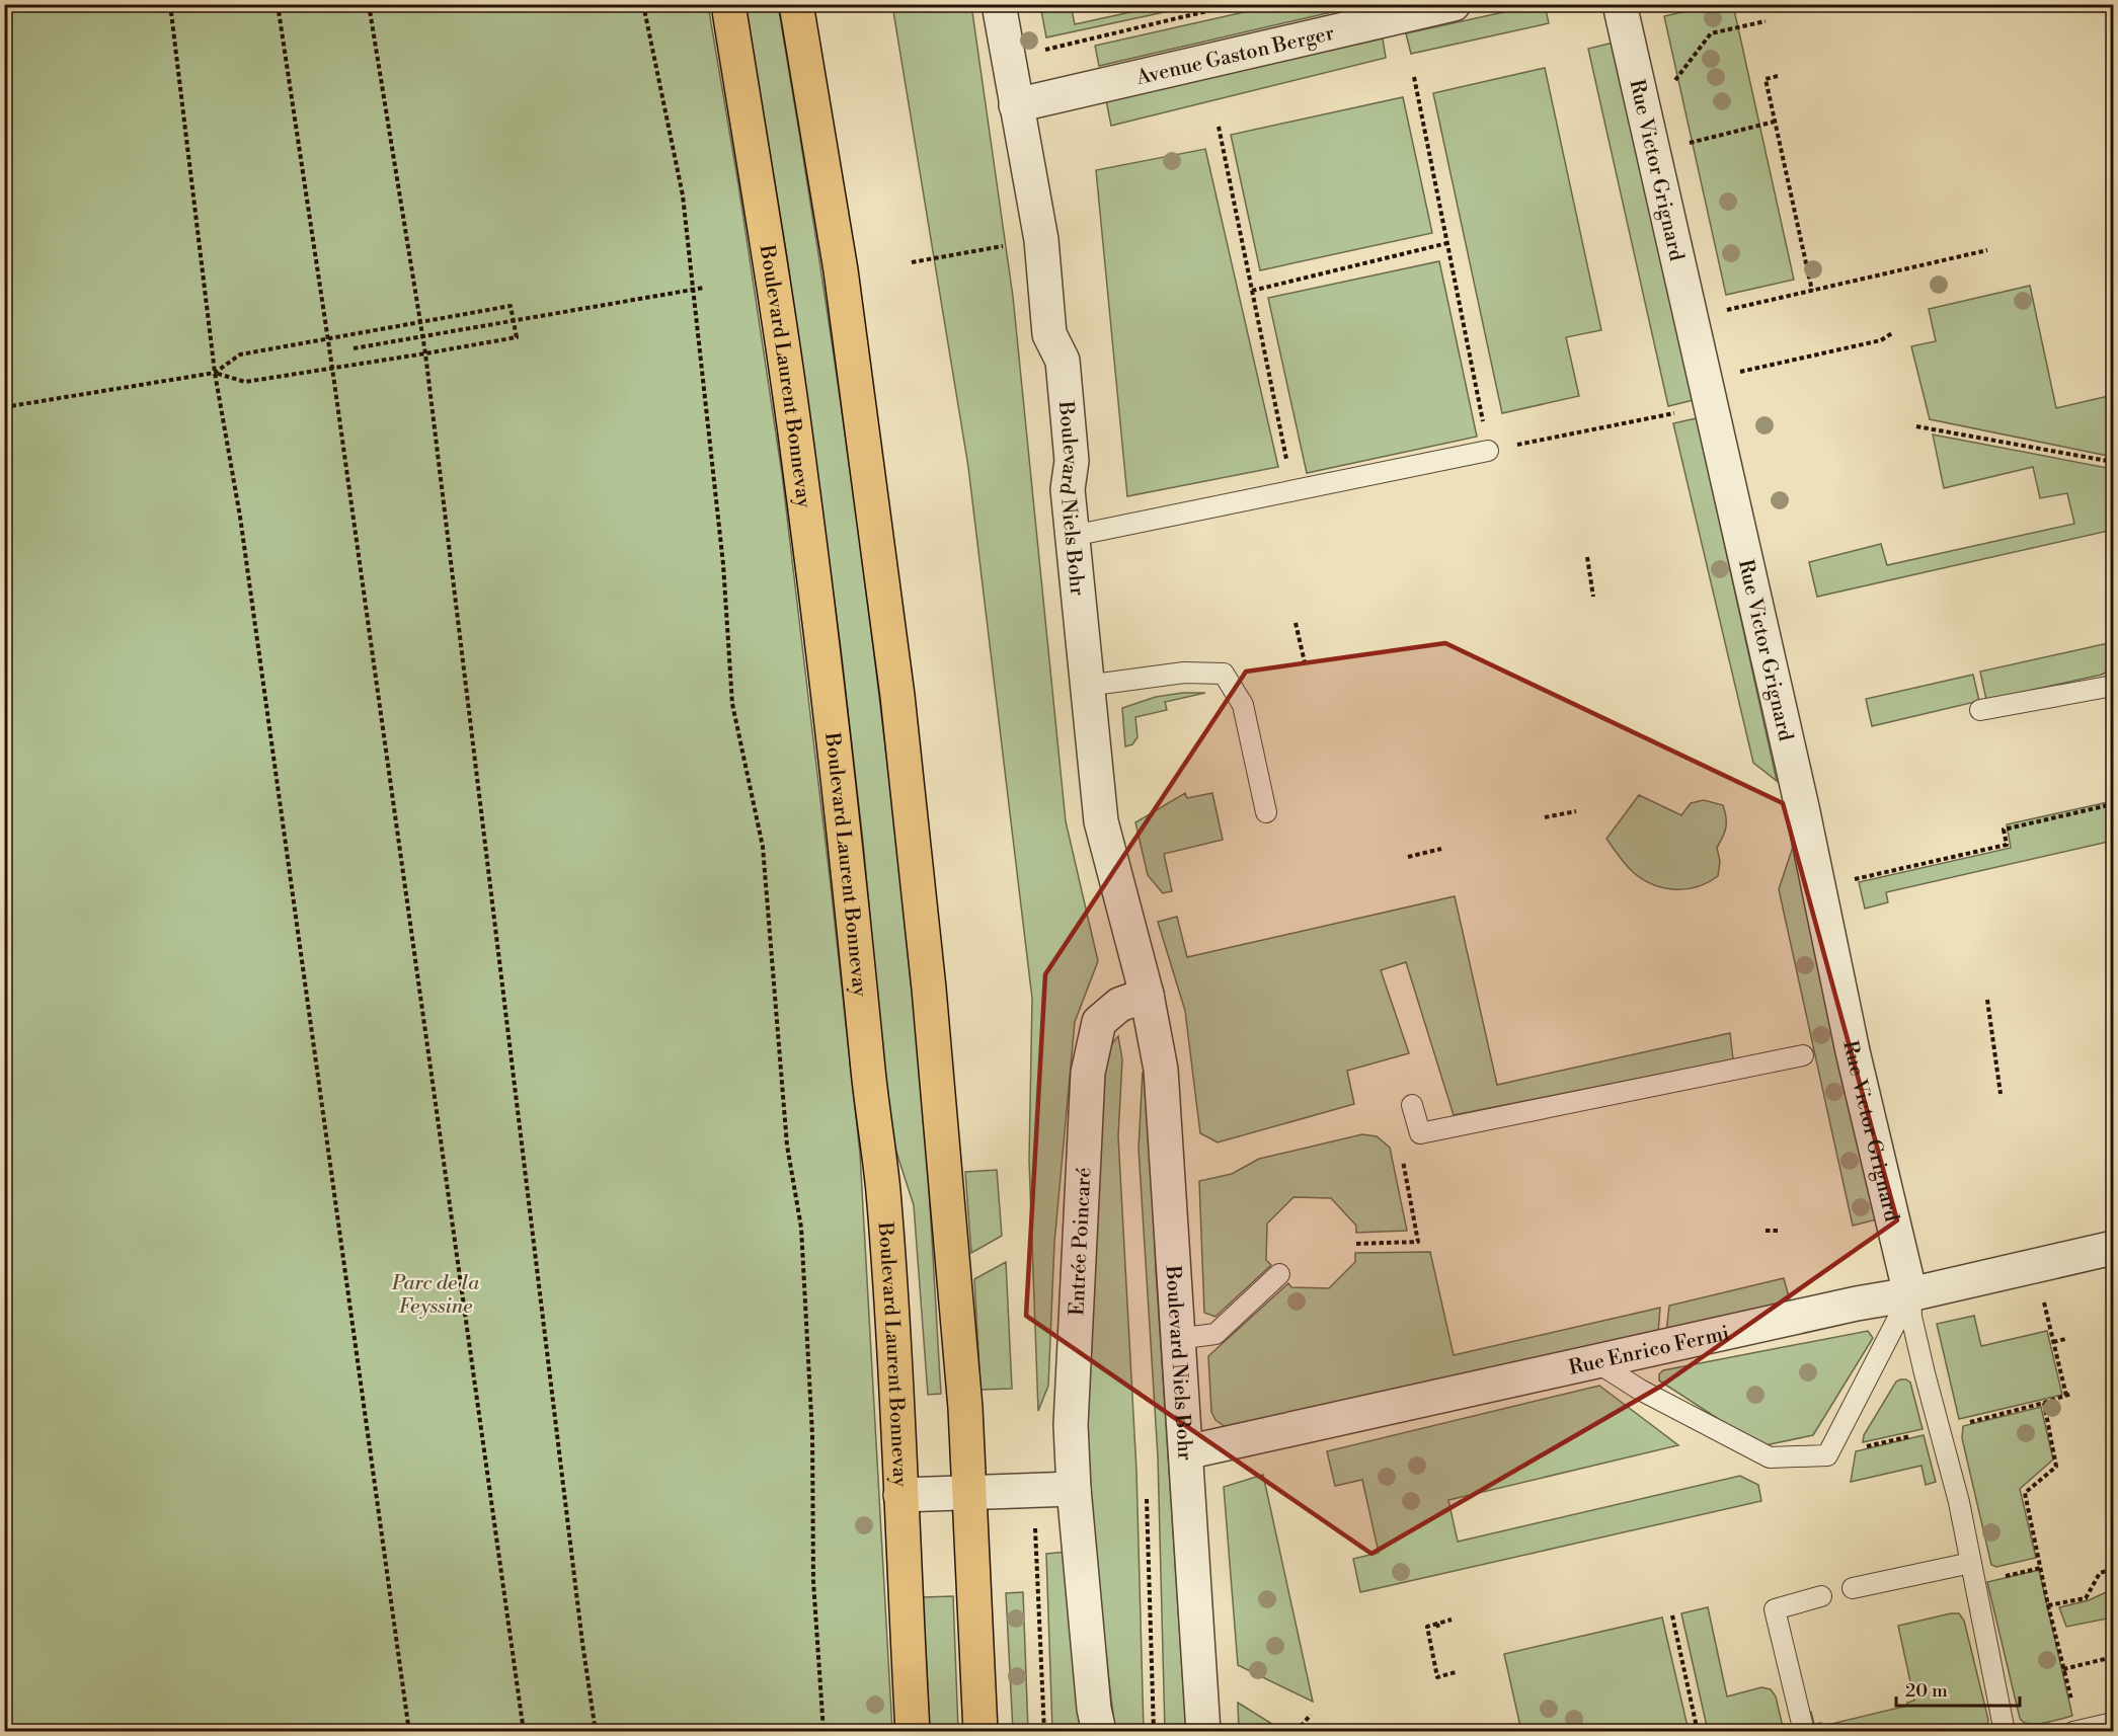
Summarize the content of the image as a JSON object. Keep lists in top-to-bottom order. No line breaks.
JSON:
{"streets":{"main road":["Boulevard Laurent Bonnevay"],"street":["Avenue Gaston Berger","Rue Victor Grignard","Boulevard Niels Bohr","Entrée Poincaré","Rue Enrico Fermi"]},"crossings":[["Avenue Gaston Berger","Boulevard Niels Bohr"],["Rue Victor Grignard","Rue Enrico Fermi"],["Boulevard Niels Bohr","Entrée Poincaré"],["Boulevard Niels Bohr","Rue Enrico Fermi"]],"parks":["Parc de la Feyssine"],"scale_bar":"20 m"}
